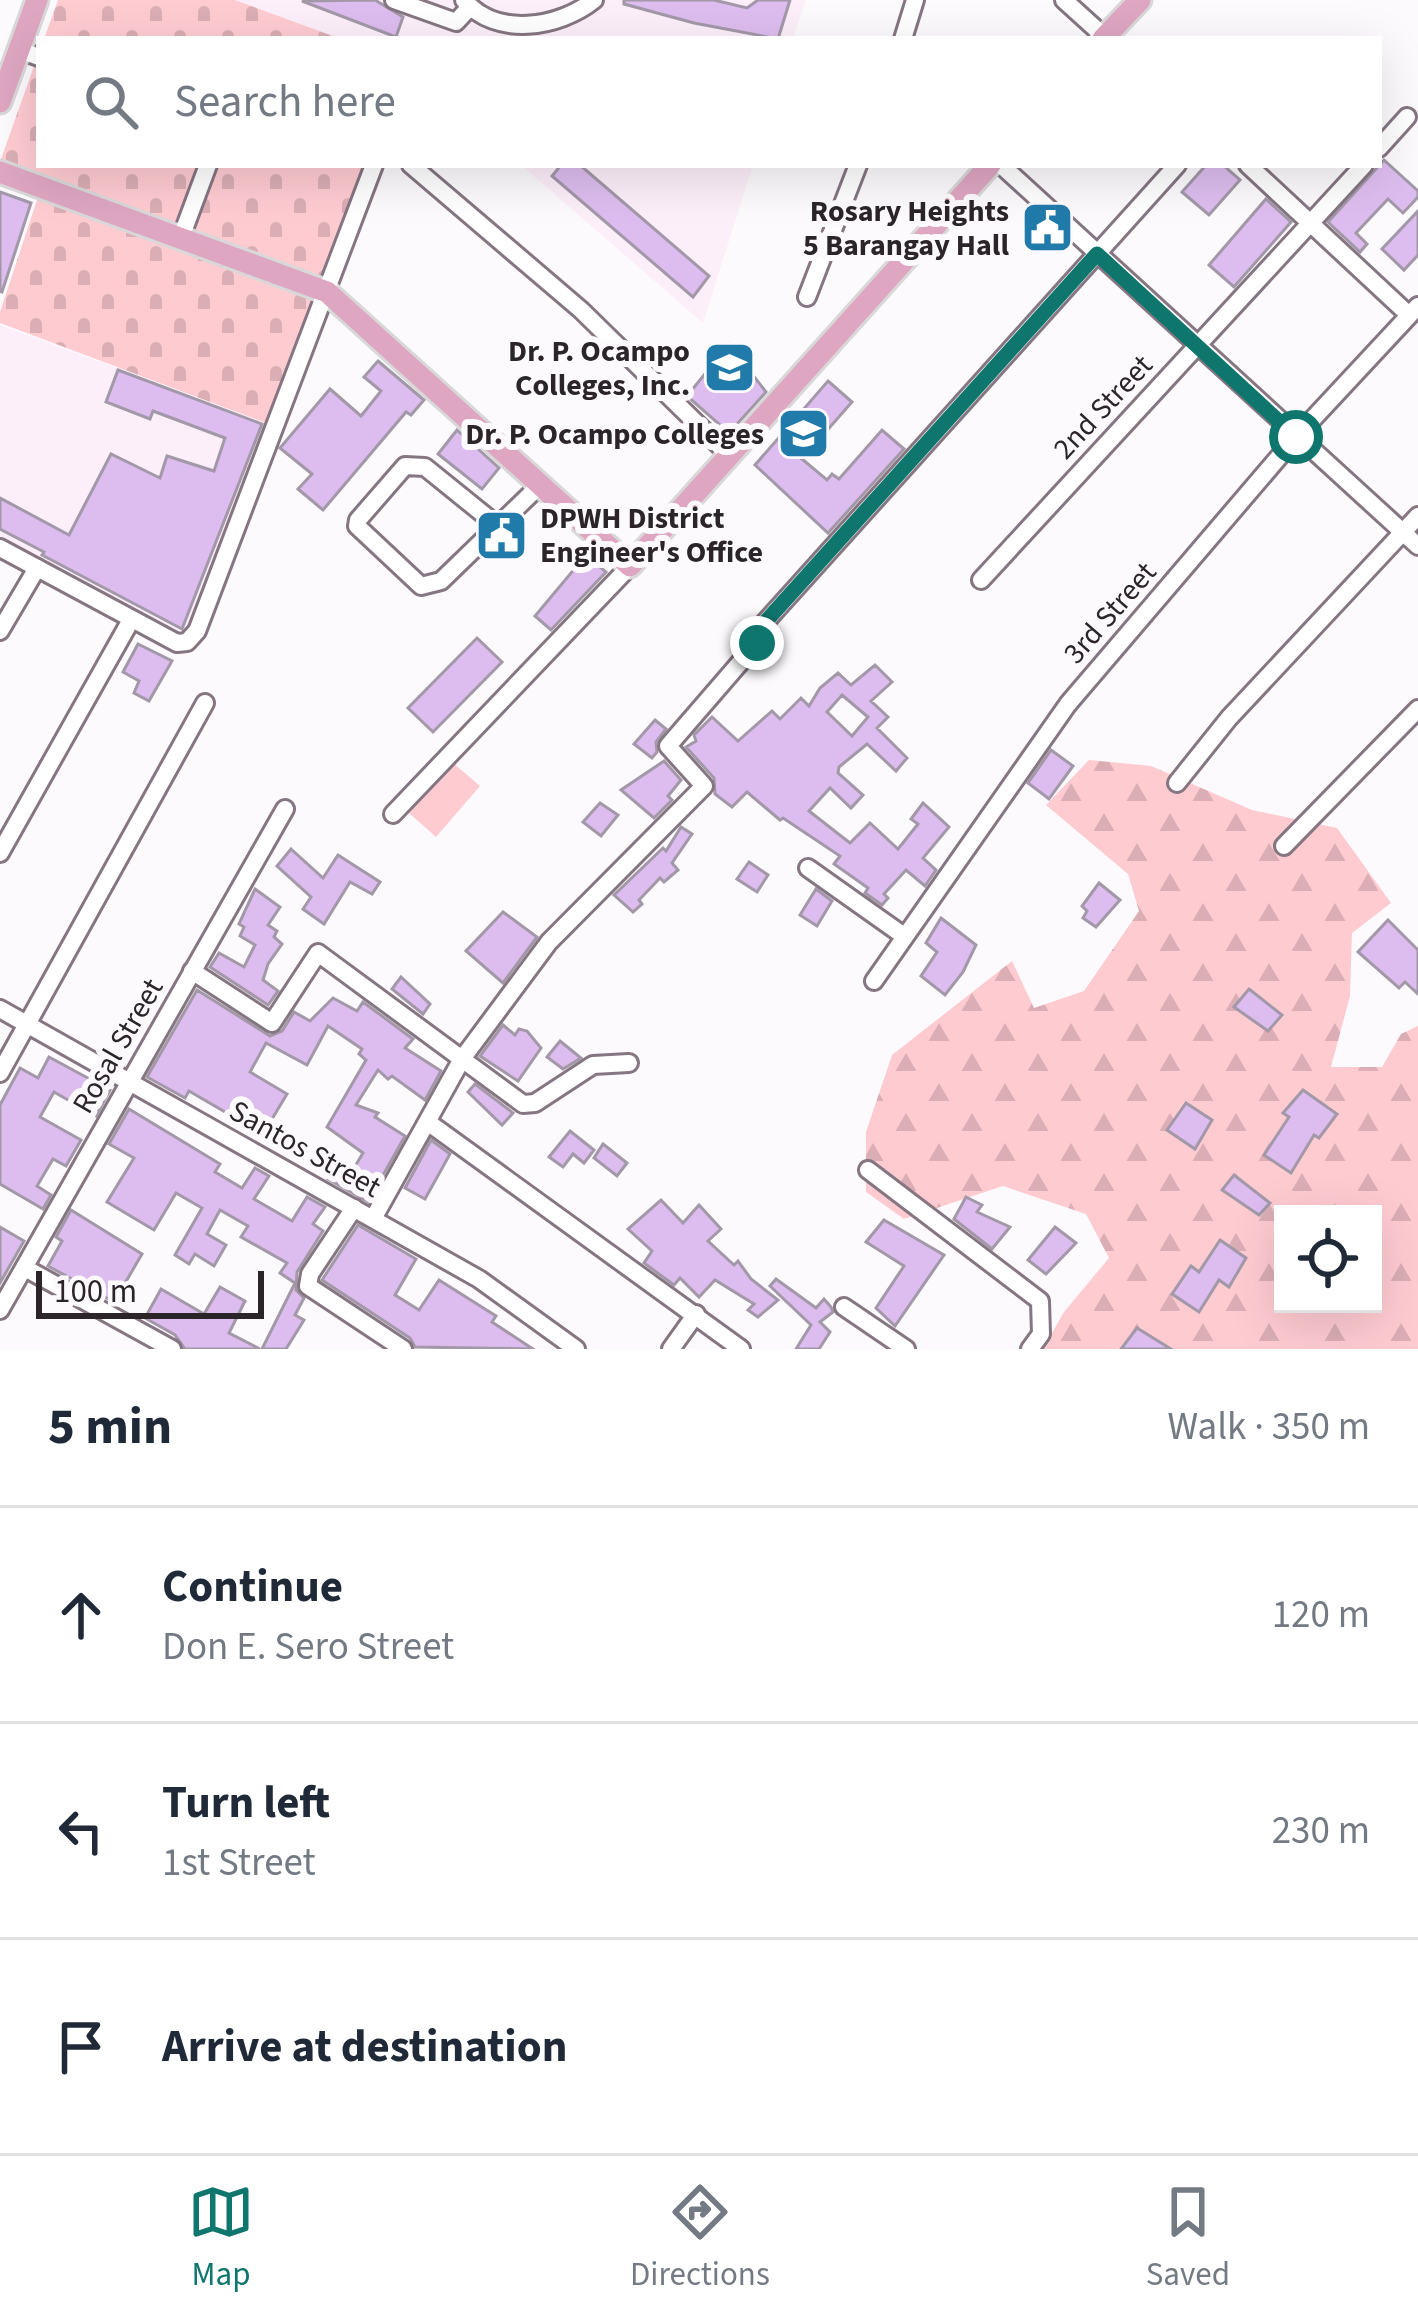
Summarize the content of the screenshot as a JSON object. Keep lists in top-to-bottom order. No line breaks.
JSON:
{"streets":{"street":["2nd Street","3rd Street","Rosal Street","Santos Street"]},"crossings":[["Rosal Street","Santos Street"]],"places":{"public building":["Rosary Heights 5 Barangay Hall","DPWH District Engineer's Office"],"school or university":["Dr. P. Ocampo Colleges, Inc.","Dr. P. Ocampo Colleges"]},"scale_bar":"100 m","page":{"search":"Search here","scale":"100 m","heading":["5 min","Walk · 350 m"],"list":[["Continue","Don E. Sero Street","120 m"],["Turn left","1st Street","230 m"],"Arrive at destination"],"nav":["Map","Directions","Saved"]}}
